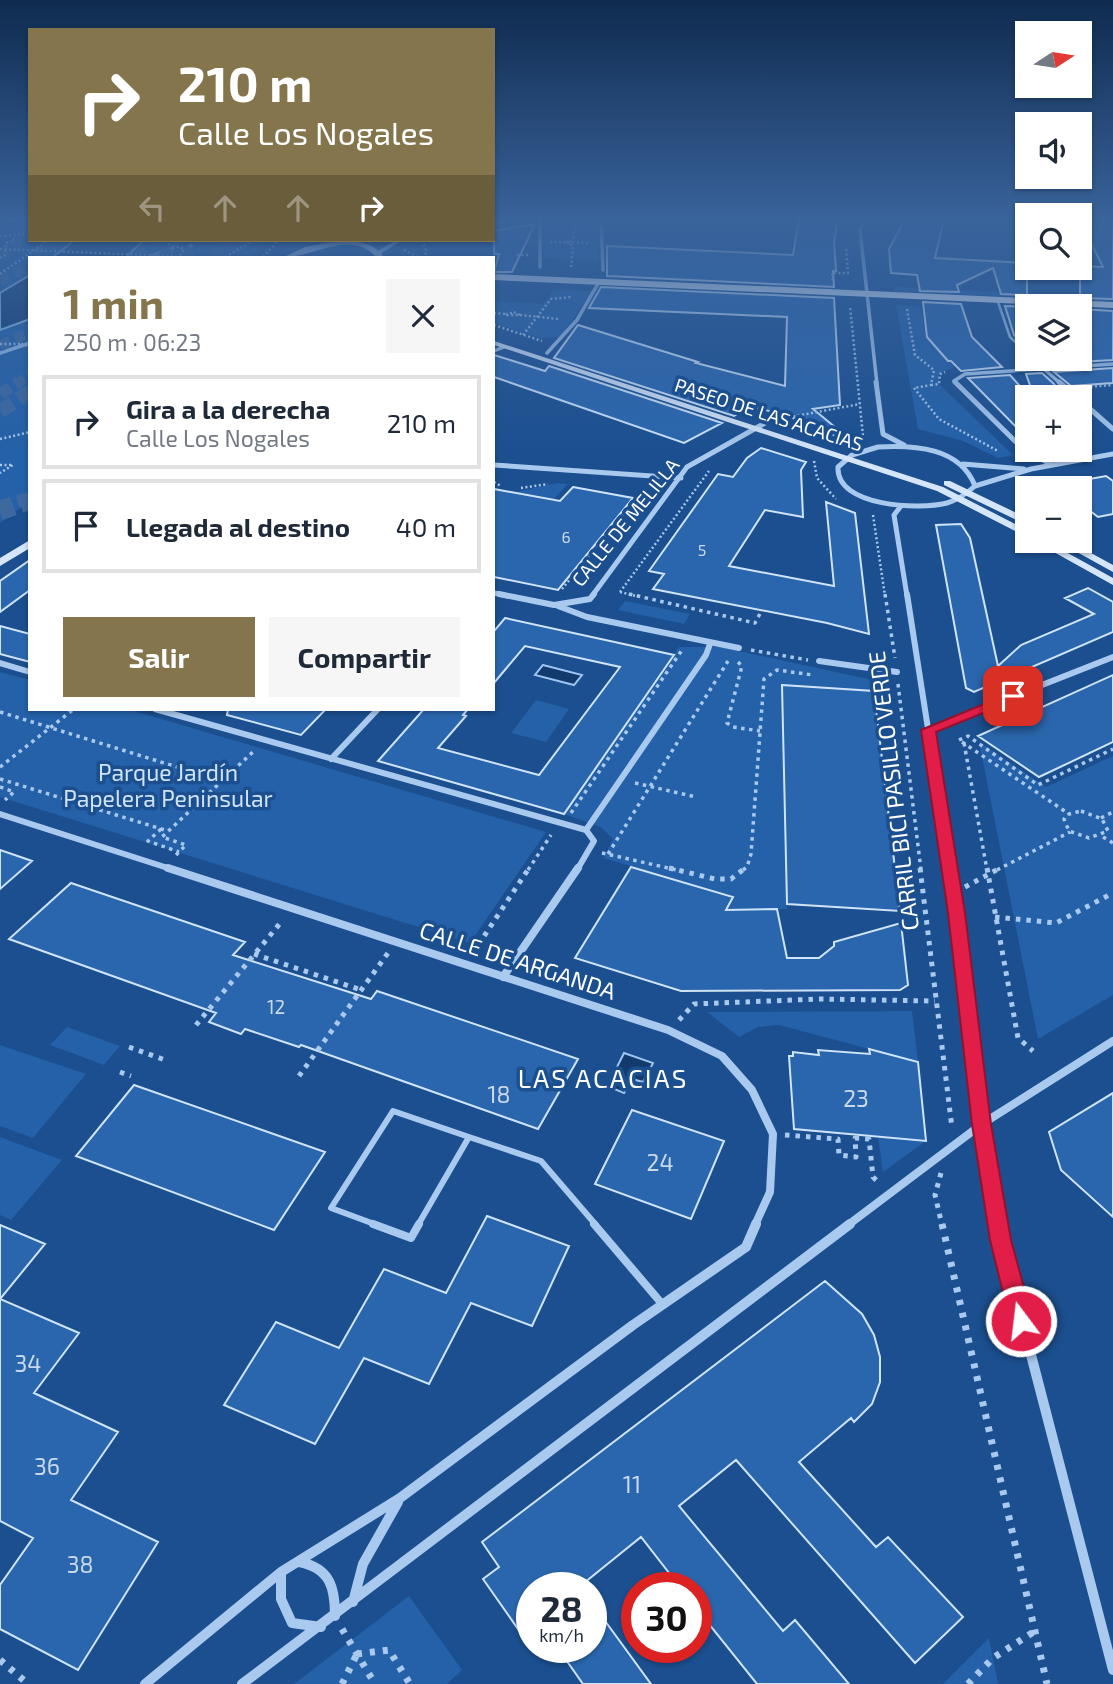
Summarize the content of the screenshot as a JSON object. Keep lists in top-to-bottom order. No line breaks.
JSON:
{"streets":{"main road":["PASEO DE LAS ACACIAS"],"street":["CALLE DE MELILLA","CALLE DE ARGANDA"],"path":["CARRIL BICI PASILLO VERDE"]},"crossings":[["PASEO DE LAS ACACIAS","CALLE DE MELILLA"]],"districts":["LAS ACACIAS"],"parks":["Parque Jardín Papelera Peninsular"],"house_numbers":["6","5","12","18","23","24","34","36","11","38"],"north":"right","page":{"map_buttons":["+","−"],"turn":["210 m","Calle Los Nogales"],"heading":["1 min","250 m · 06:23"],"list":[{"name":"Gira a la derecha","note":"Calle Los Nogales","value":"210 m"},{"name":"Llegada al destino","value":"40 m"}],"buttons":["Salir","Compartir"],"speed":"28 km/h","limit":"30"}}
